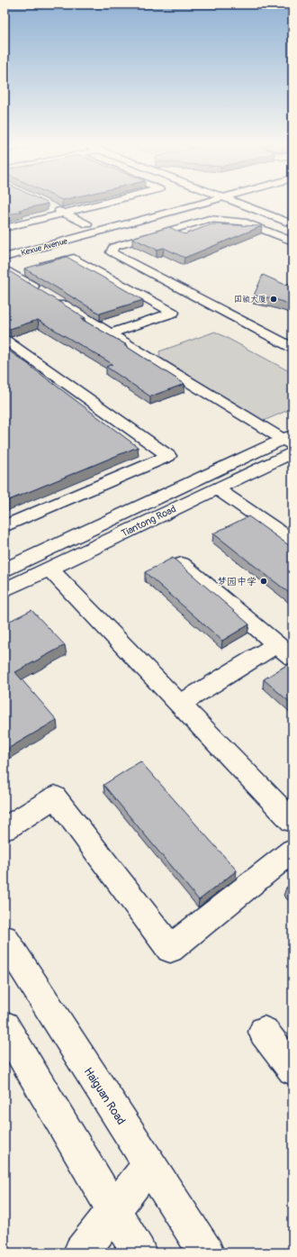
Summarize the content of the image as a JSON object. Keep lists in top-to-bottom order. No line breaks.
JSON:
{"streets":{"street":["Kexue Avenue","Tiantong Road","Haiguan Road"]},"places":["国祯大厦","梦园中学"]}
